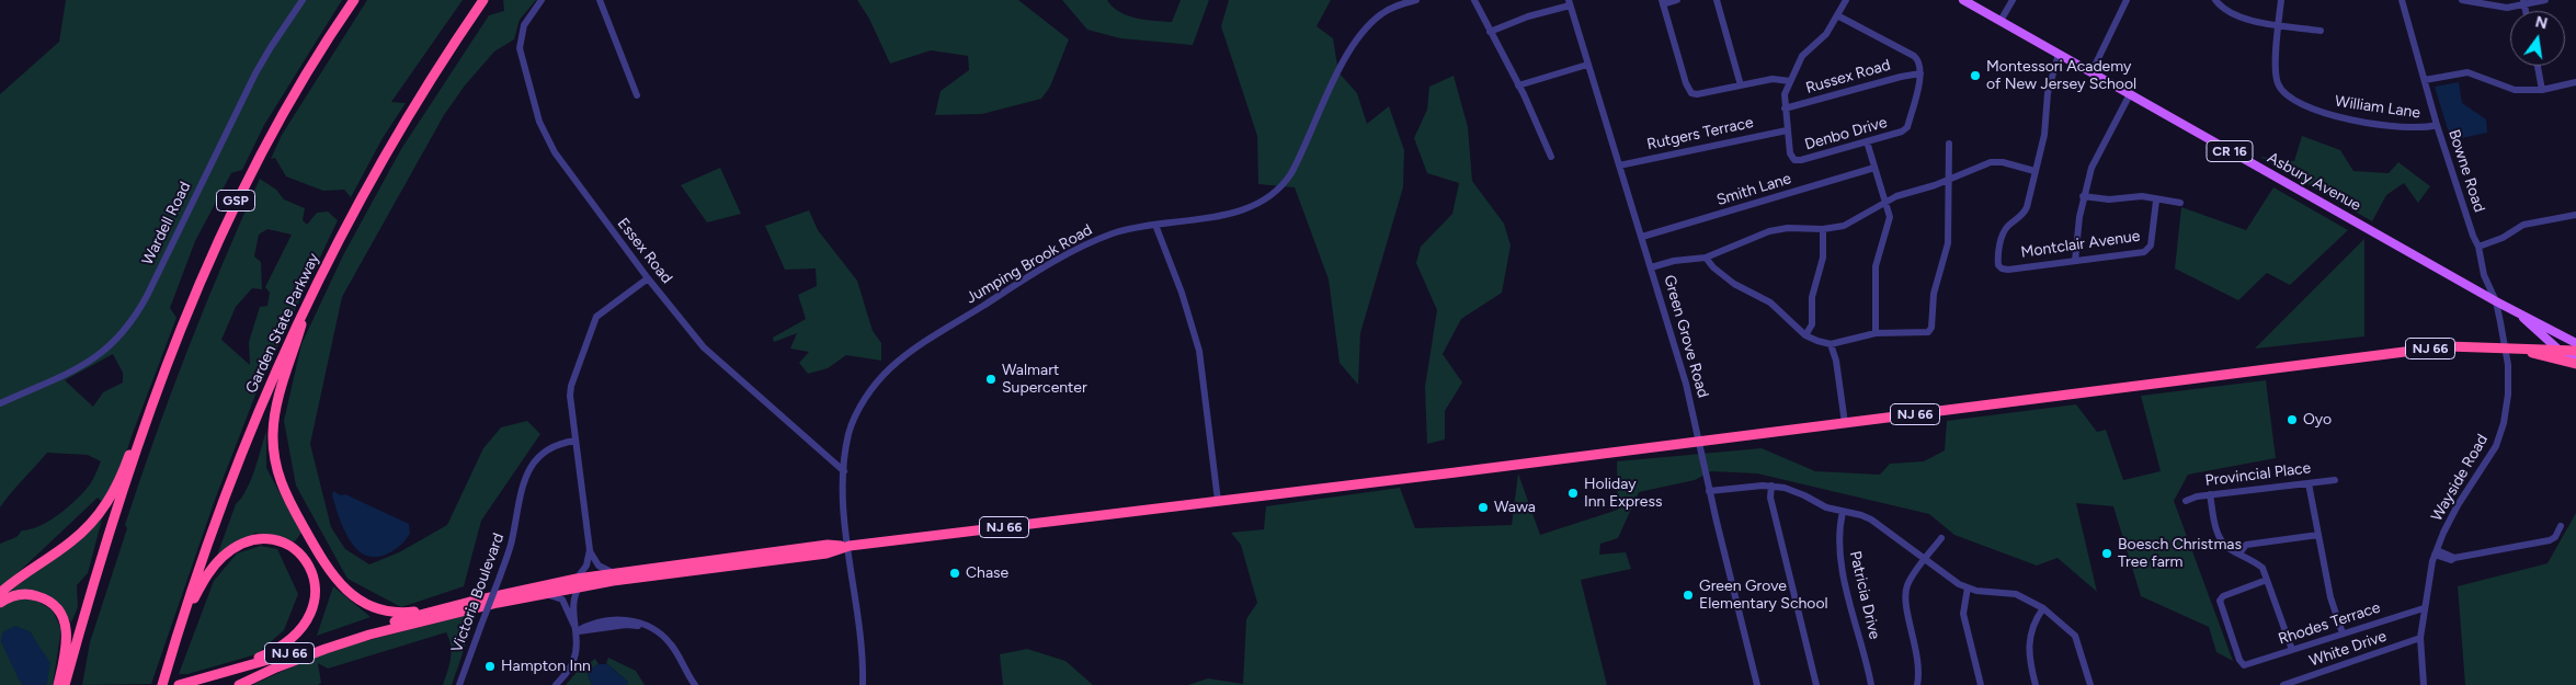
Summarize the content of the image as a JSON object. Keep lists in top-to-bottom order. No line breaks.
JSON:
{"streets":{"highway":["Asbury Avenue","GSP","Garden State Parkway","NJ 66"],"main road":["CR 16"],"street":["Russex Road","William Lane","Rutgers Terrace","Denbo Drive","Bowne Road","Smith Lane","Wardell Road","Montclair Avenue","Essex Road","Jumping Brook Road","Green Grove Road","Provincial Place","Wayside Road","Victoria Boulevard","Patricia Drive","Rhodes Terrace","White Drive"]},"crossings":[["Russex Road","Denbo Drive"],["William Lane","Bowne Road"],["Rutgers Terrace","Denbo Drive"],["Rutgers Terrace","Green Grove Road"],["Bowne Road","Asbury Avenue"],["Bowne Road","NJ 66"],["Bowne Road","Wayside Road"],["Asbury Avenue","NJ 66"],["Asbury Avenue","Wayside Road"],["Smith Lane","Green Grove Road"],["Essex Road","Jumping Brook Road"],["Jumping Brook Road","NJ 66"],["Green Grove Road","NJ 66"],["NJ 66","Wayside Road"],["Wayside Road","Rhodes Terrace"],["Wayside Road","White Drive"]],"places":["Montessori Academy of New Jersey School","Walmart Supercenter","Oyo","Holiday Inn Express","Wawa","Boesch Christmas Tree farm","Chase","Green Grove Elementary School","Hampton Inn"],"north":"top"}
